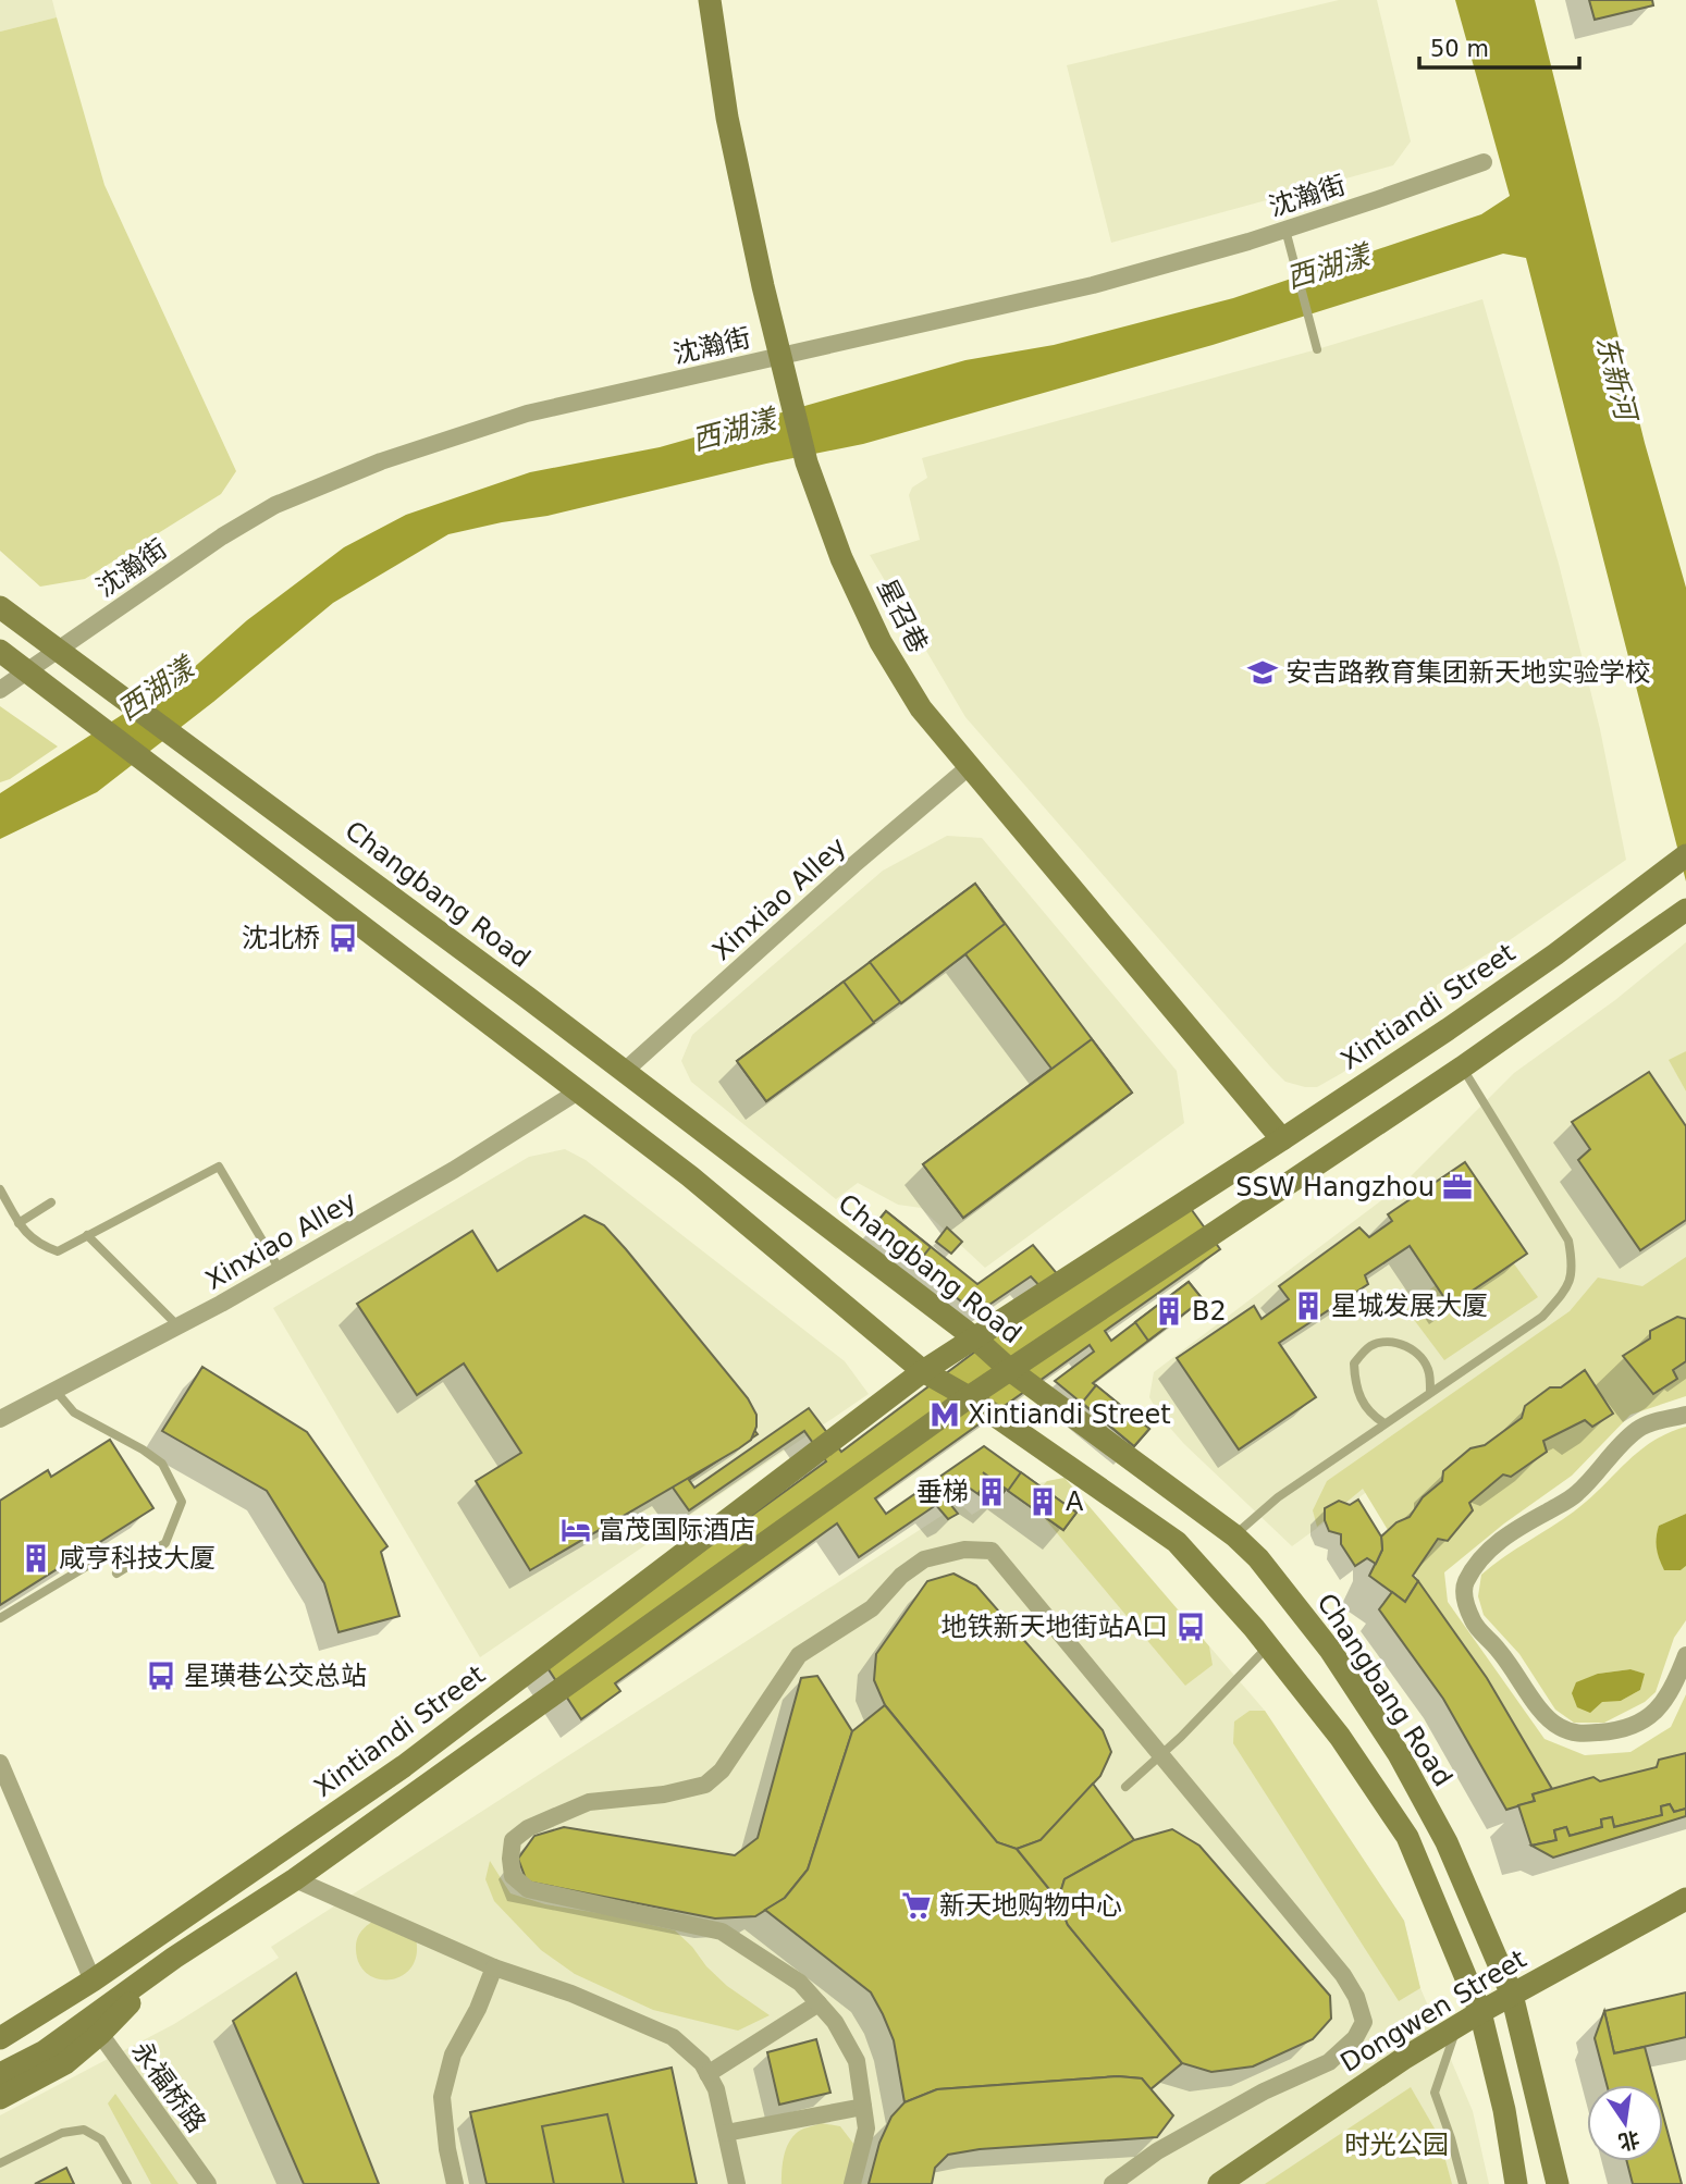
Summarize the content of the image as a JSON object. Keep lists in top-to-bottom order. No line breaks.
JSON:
{"streets":{"main road":["星召巷","Changbang Road","Xintiandi Street","Dongwen Street"],"street":["沈瀚街","Xinxiao Alley","永福桥路"]},"crossings":[["沈瀚街","星召巷"],["沈瀚街","Changbang Road"],["星召巷","Xinxiao Alley"],["星召巷","Xintiandi Street"],["Changbang Road","Xinxiao Alley"],["Changbang Road","Xintiandi Street"],["Changbang Road","Dongwen Street"]],"water":["西湖漾","东新河"],"parks":["时光公园"],"places":{"school or university":["安吉路教育集团新天地实验学校"],"bus stop":["沈北桥","地铁新天地街站A口","星璜巷公交总站"],"office":["SSW Hangzhou"],"building":["星城发展大厦","B2","垂梯","A","咸亨科技大厦"],"metro station":["Xintiandi Street"],"hotel":["富茂国际酒店"],"supermarket":["新天地购物中心"]},"scale_bar":"50 m","north":"bottom"}
